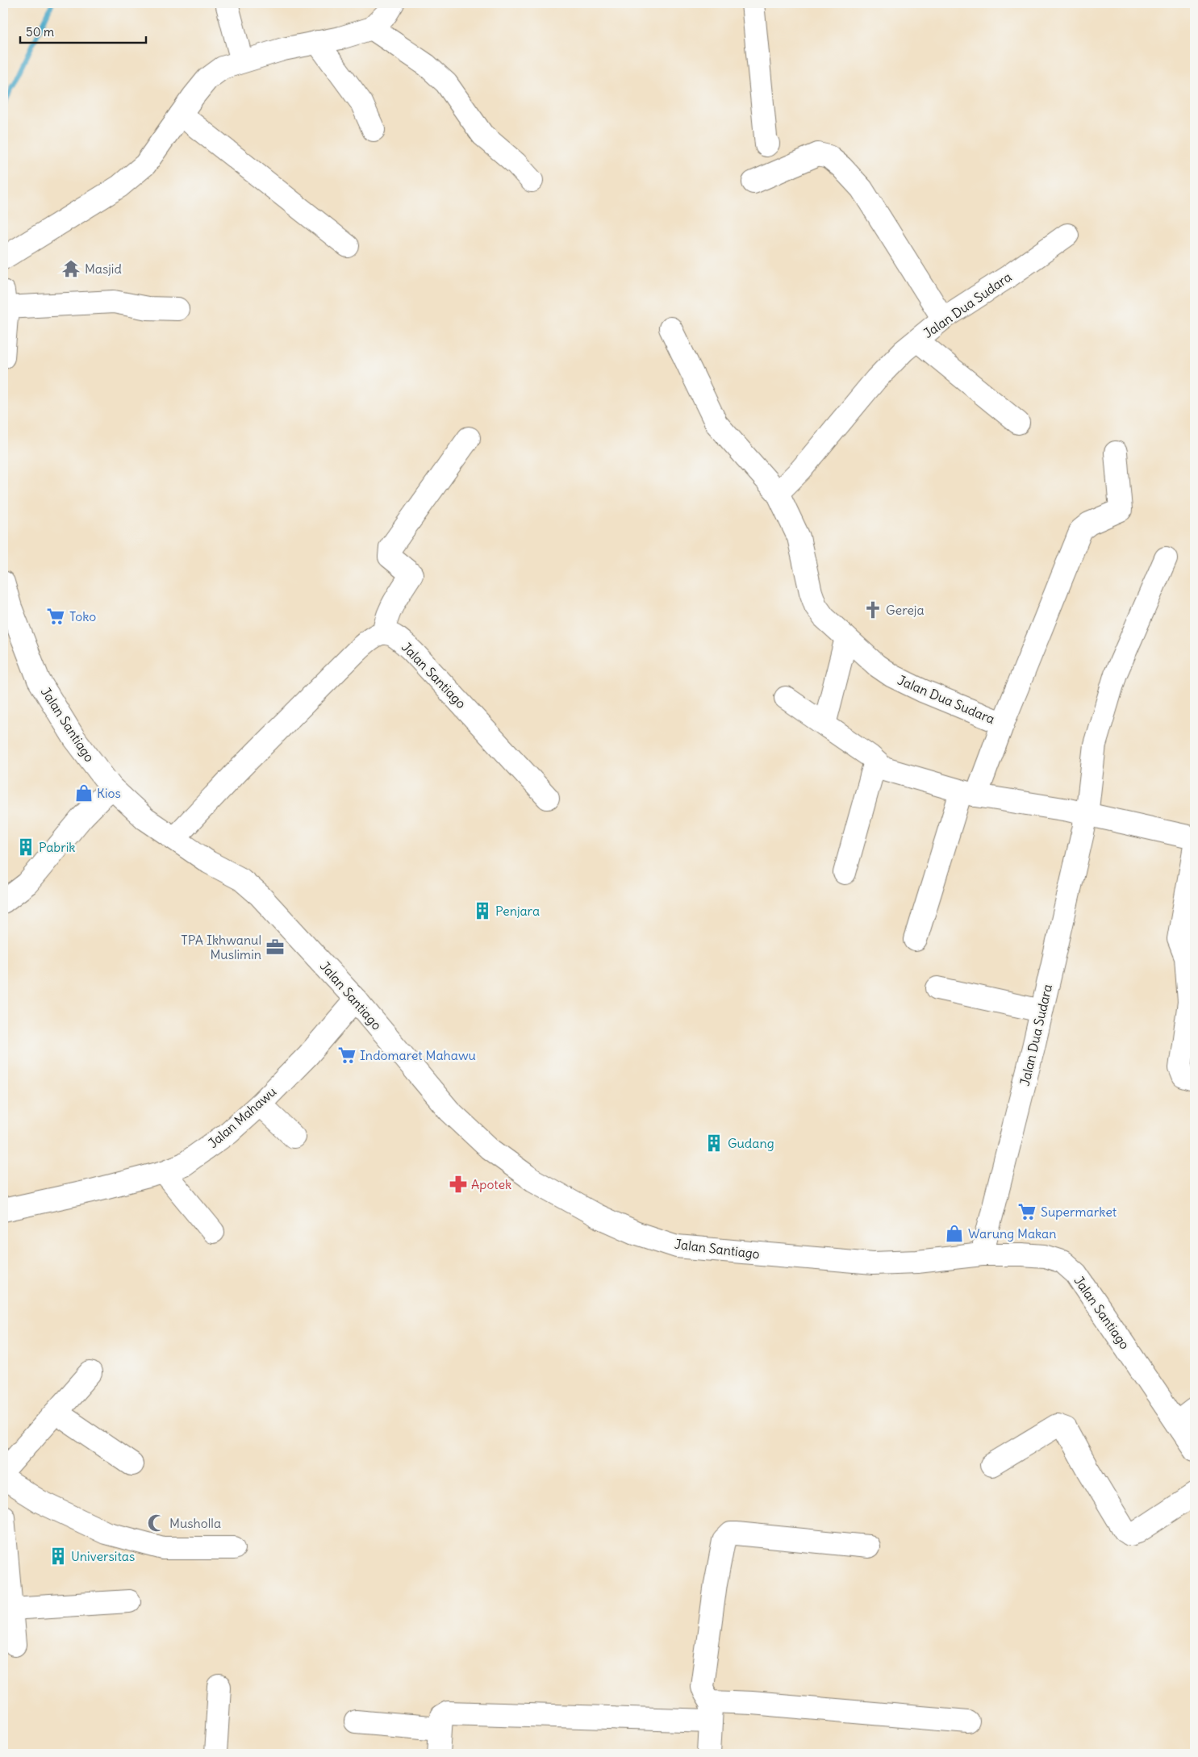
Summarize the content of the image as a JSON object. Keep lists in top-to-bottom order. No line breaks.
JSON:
{"streets":{"main road":["Jalan Dua Sudara","Jalan Santiago","Jalan Mahawu"]},"crossings":[["Jalan Dua Sudara","Jalan Santiago"],["Jalan Santiago","Jalan Mahawu"]],"places":{"temple":["Masjid"],"church":["Gereja"],"supermarket":["Toko","Indomaret Mahawu","Supermarket"],"shop":["Kios","Warung Makan"],"building":["Pabrik","Penjara","Gudang","Universitas"],"office":["TPA Ikhwanul Muslimin"],"pharmacy":["Apotek"],"mosque":["Musholla"]},"scale_bar":"50 m"}
